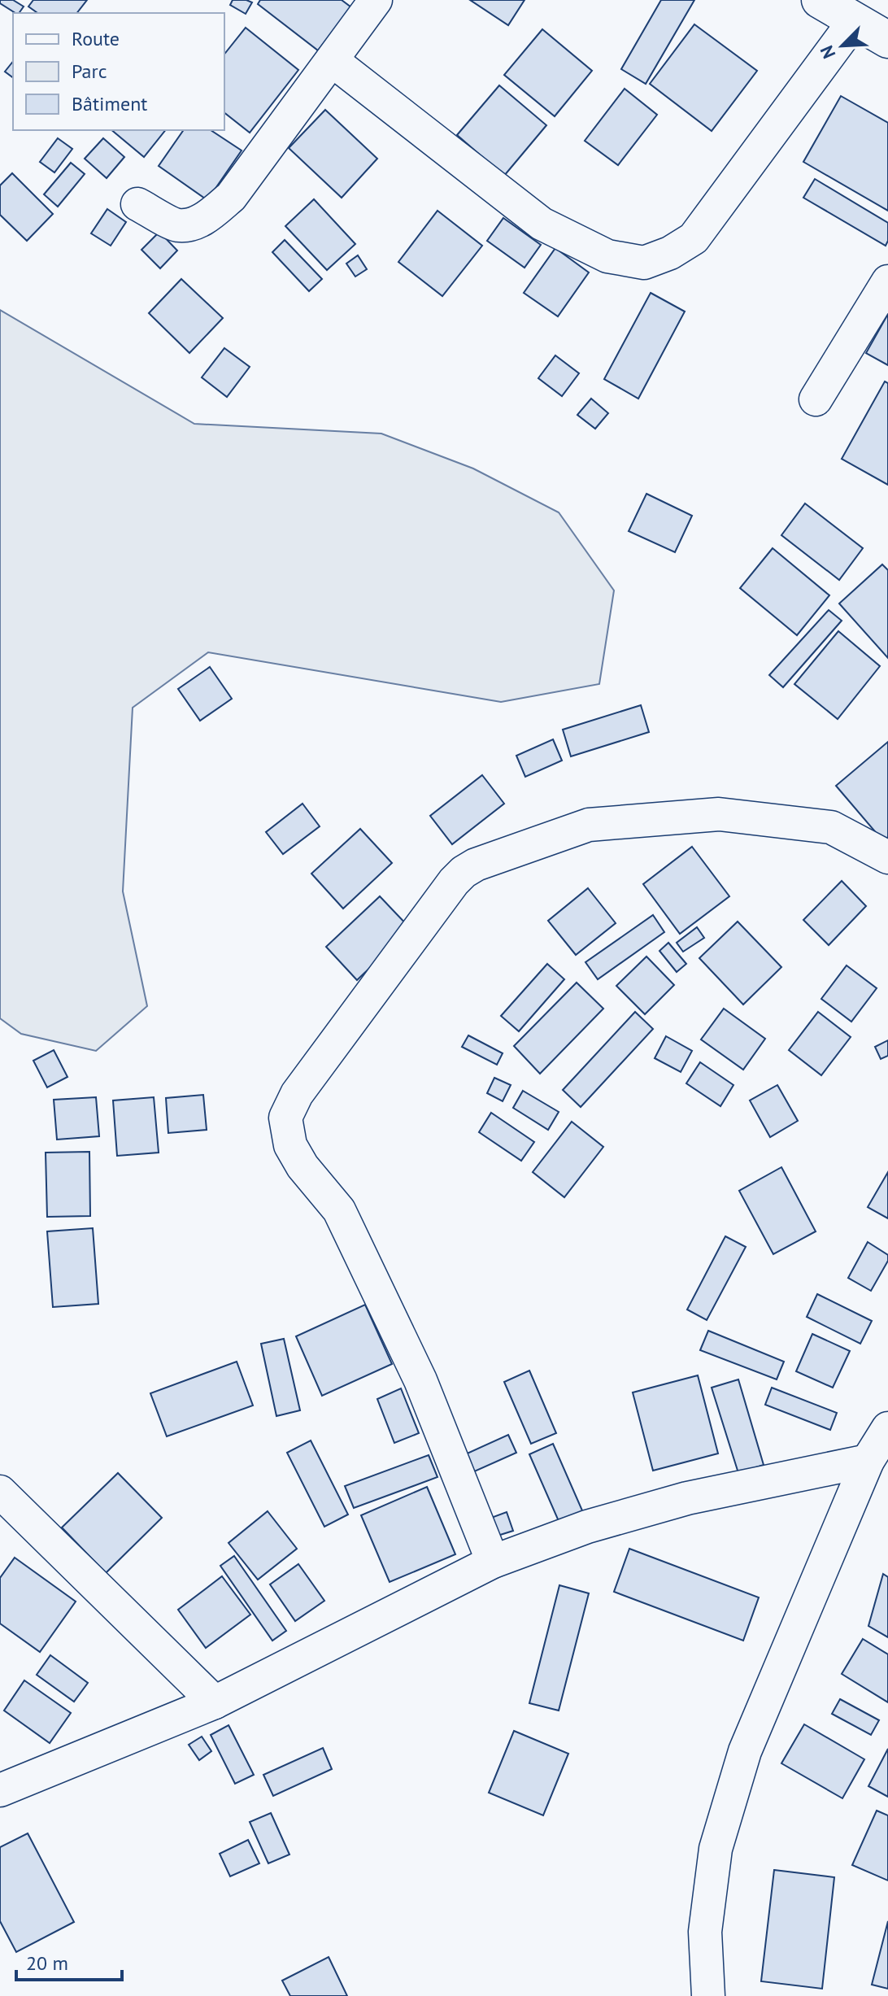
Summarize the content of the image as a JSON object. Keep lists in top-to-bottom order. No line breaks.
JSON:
{"legend":["Route","Parc","Bâtiment"],"scale_bar":"20 m","north":"bottom left"}
